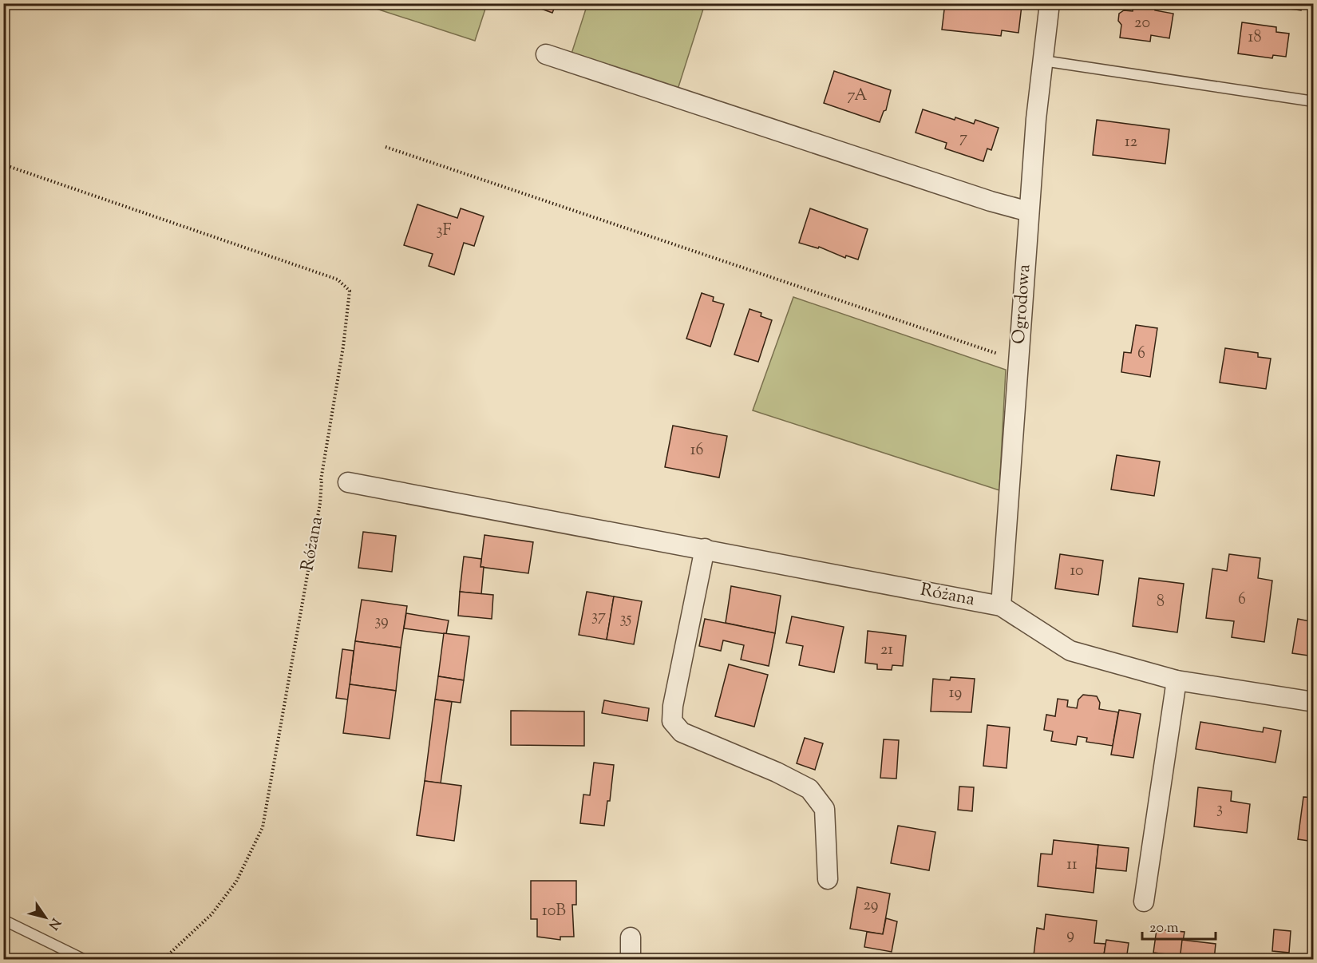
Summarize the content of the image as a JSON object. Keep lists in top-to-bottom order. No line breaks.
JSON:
{"streets":{"street":["Ogrodowa","Różana"]},"crossings":[["Ogrodowa","Różana"]],"house_numbers":["20","18","7A","7","12","3F","6","16","10","6","8","37","35","39","21","19","3","11","29","10B","9"],"scale_bar":"20 m","north":"bottom right"}
